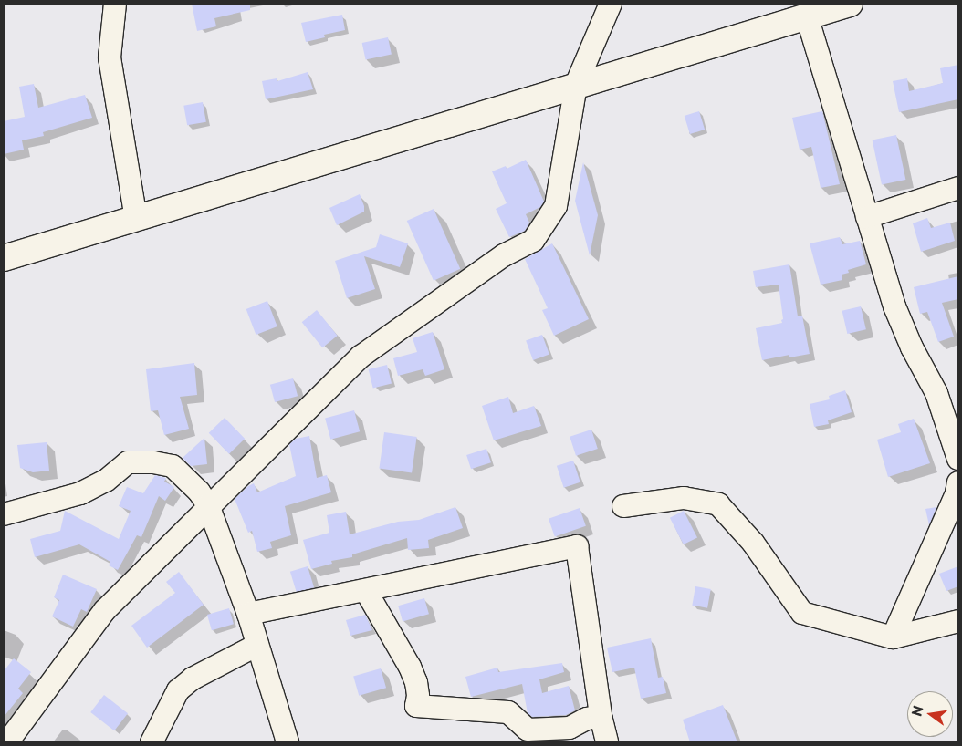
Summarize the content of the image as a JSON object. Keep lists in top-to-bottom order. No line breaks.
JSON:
{"north":"left"}
